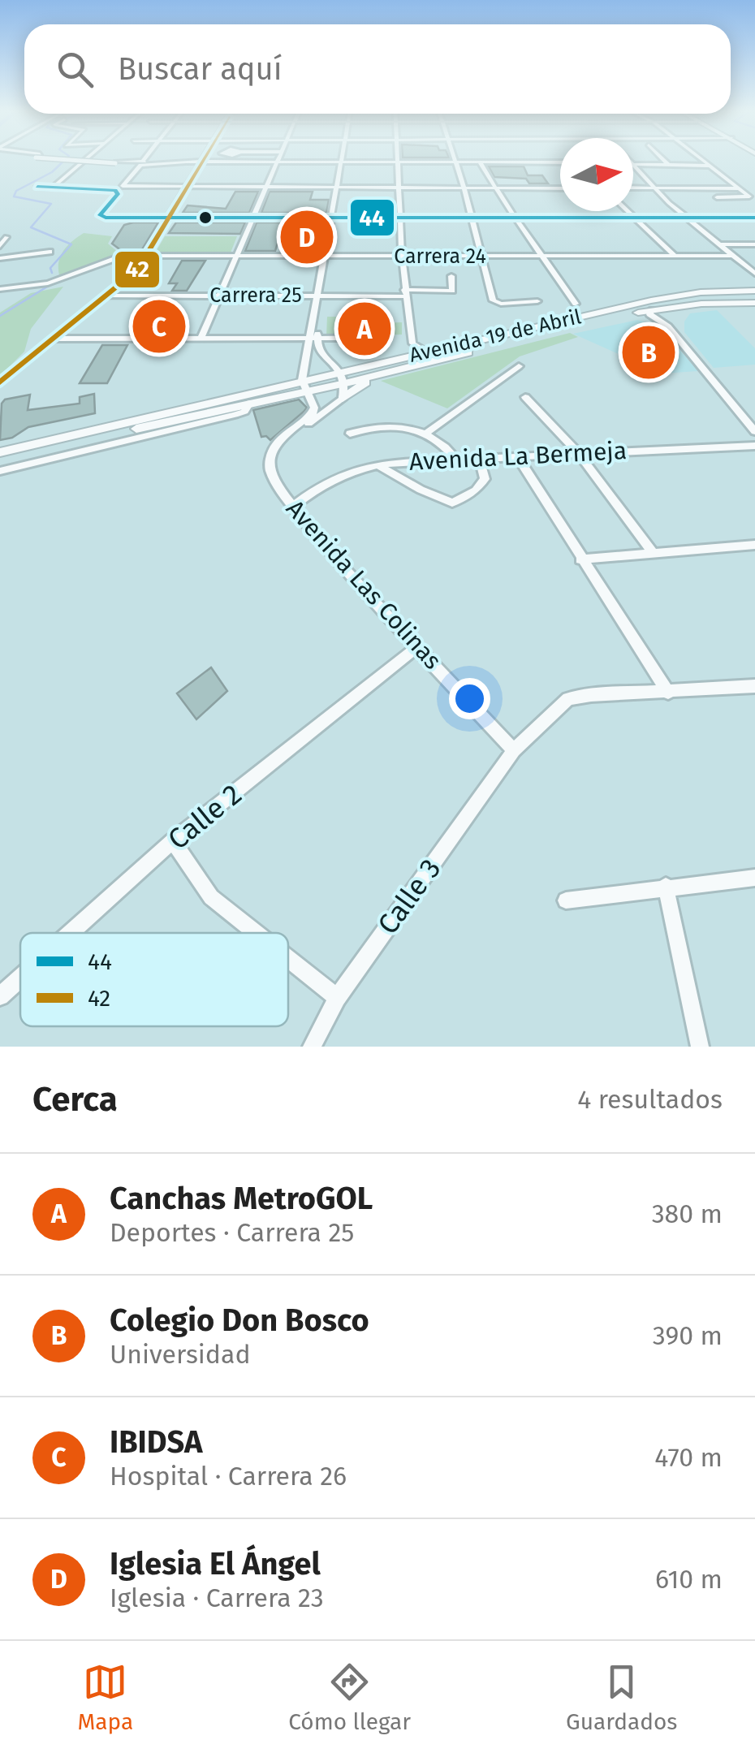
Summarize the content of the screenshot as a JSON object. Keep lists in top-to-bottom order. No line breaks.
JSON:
{"streets":{"main road":["Avenida 19 de Abril"],"street":["Carrera 24","Carrera 25","Avenida La Bermeja","Avenida Las Colinas","Calle 2","Calle 3"]},"crossings":[["Avenida La Bermeja","Avenida Las Colinas"],["Avenida Las Colinas","Calle 2"],["Avenida Las Colinas","Calle 3"]],"lines":["transit line 42","transit line 44"],"legend":["44","42"],"north":"right","page":{"search":"Buscar aquí","pins":["D","C","A","B"],"heading":["Cerca","4 resultados"],"list":[{"mark":"A","name":"Canchas MetroGOL","note":"Deportes · Carrera 25","value":"380 m"},{"mark":"B","name":"Colegio Don Bosco","note":"Universidad","value":"390 m"},{"mark":"C","name":"IBIDSA","note":"Hospital · Carrera 26","value":"470 m"},{"mark":"D","name":"Iglesia El Ángel","note":"Iglesia · Carrera 23","value":"610 m"}],"nav":["Mapa","Cómo llegar","Guardados"]}}
